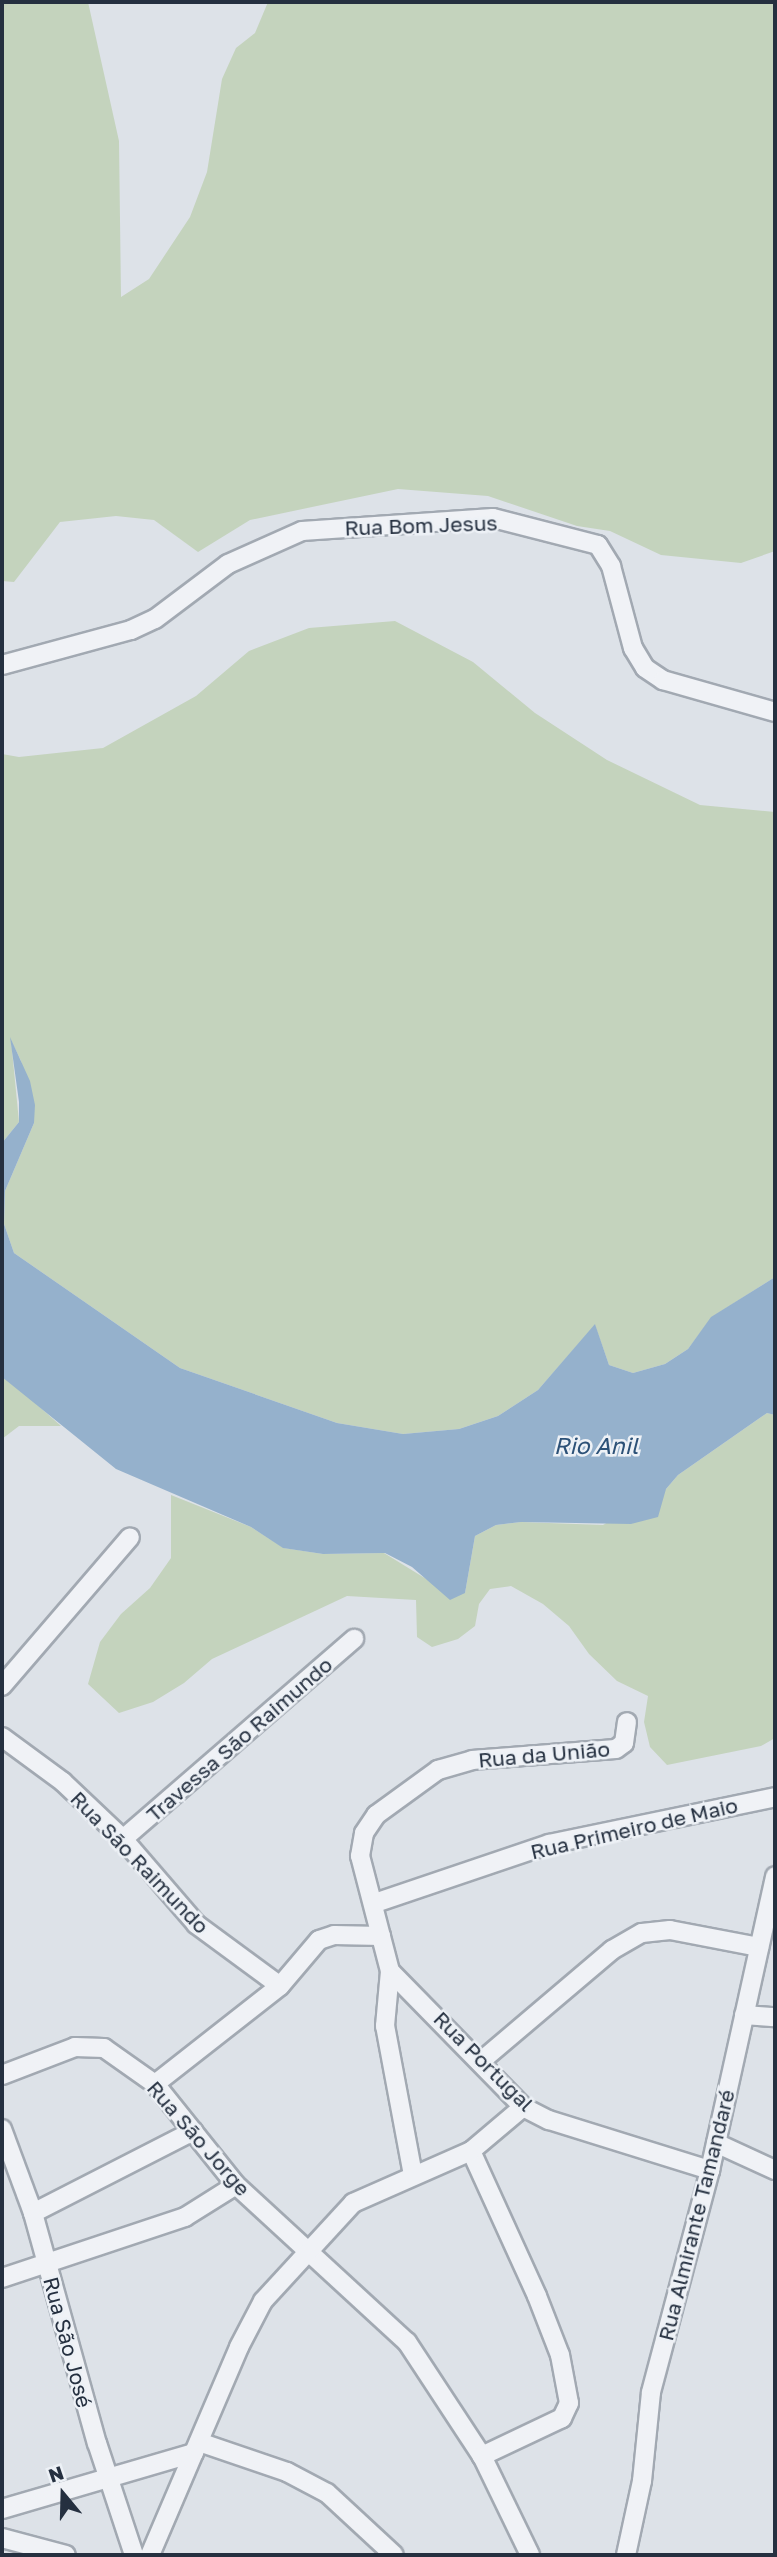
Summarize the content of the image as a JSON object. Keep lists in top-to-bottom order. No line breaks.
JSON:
{"streets":{"street":["Rua Bom Jesus","Travessa São Raimundo","Rua da União","Rua Primeiro de Maio","Rua São Raimundo","Rua Portugal","Rua São Jorge","Rua Almirante Tamandaré","Rua São José"]},"crossings":[["Travessa São Raimundo","Rua São Raimundo"],["Rua da União","Rua Primeiro de Maio"],["Rua Portugal","Rua Almirante Tamandaré"]],"water":["Rio Anil"],"north":"top"}
